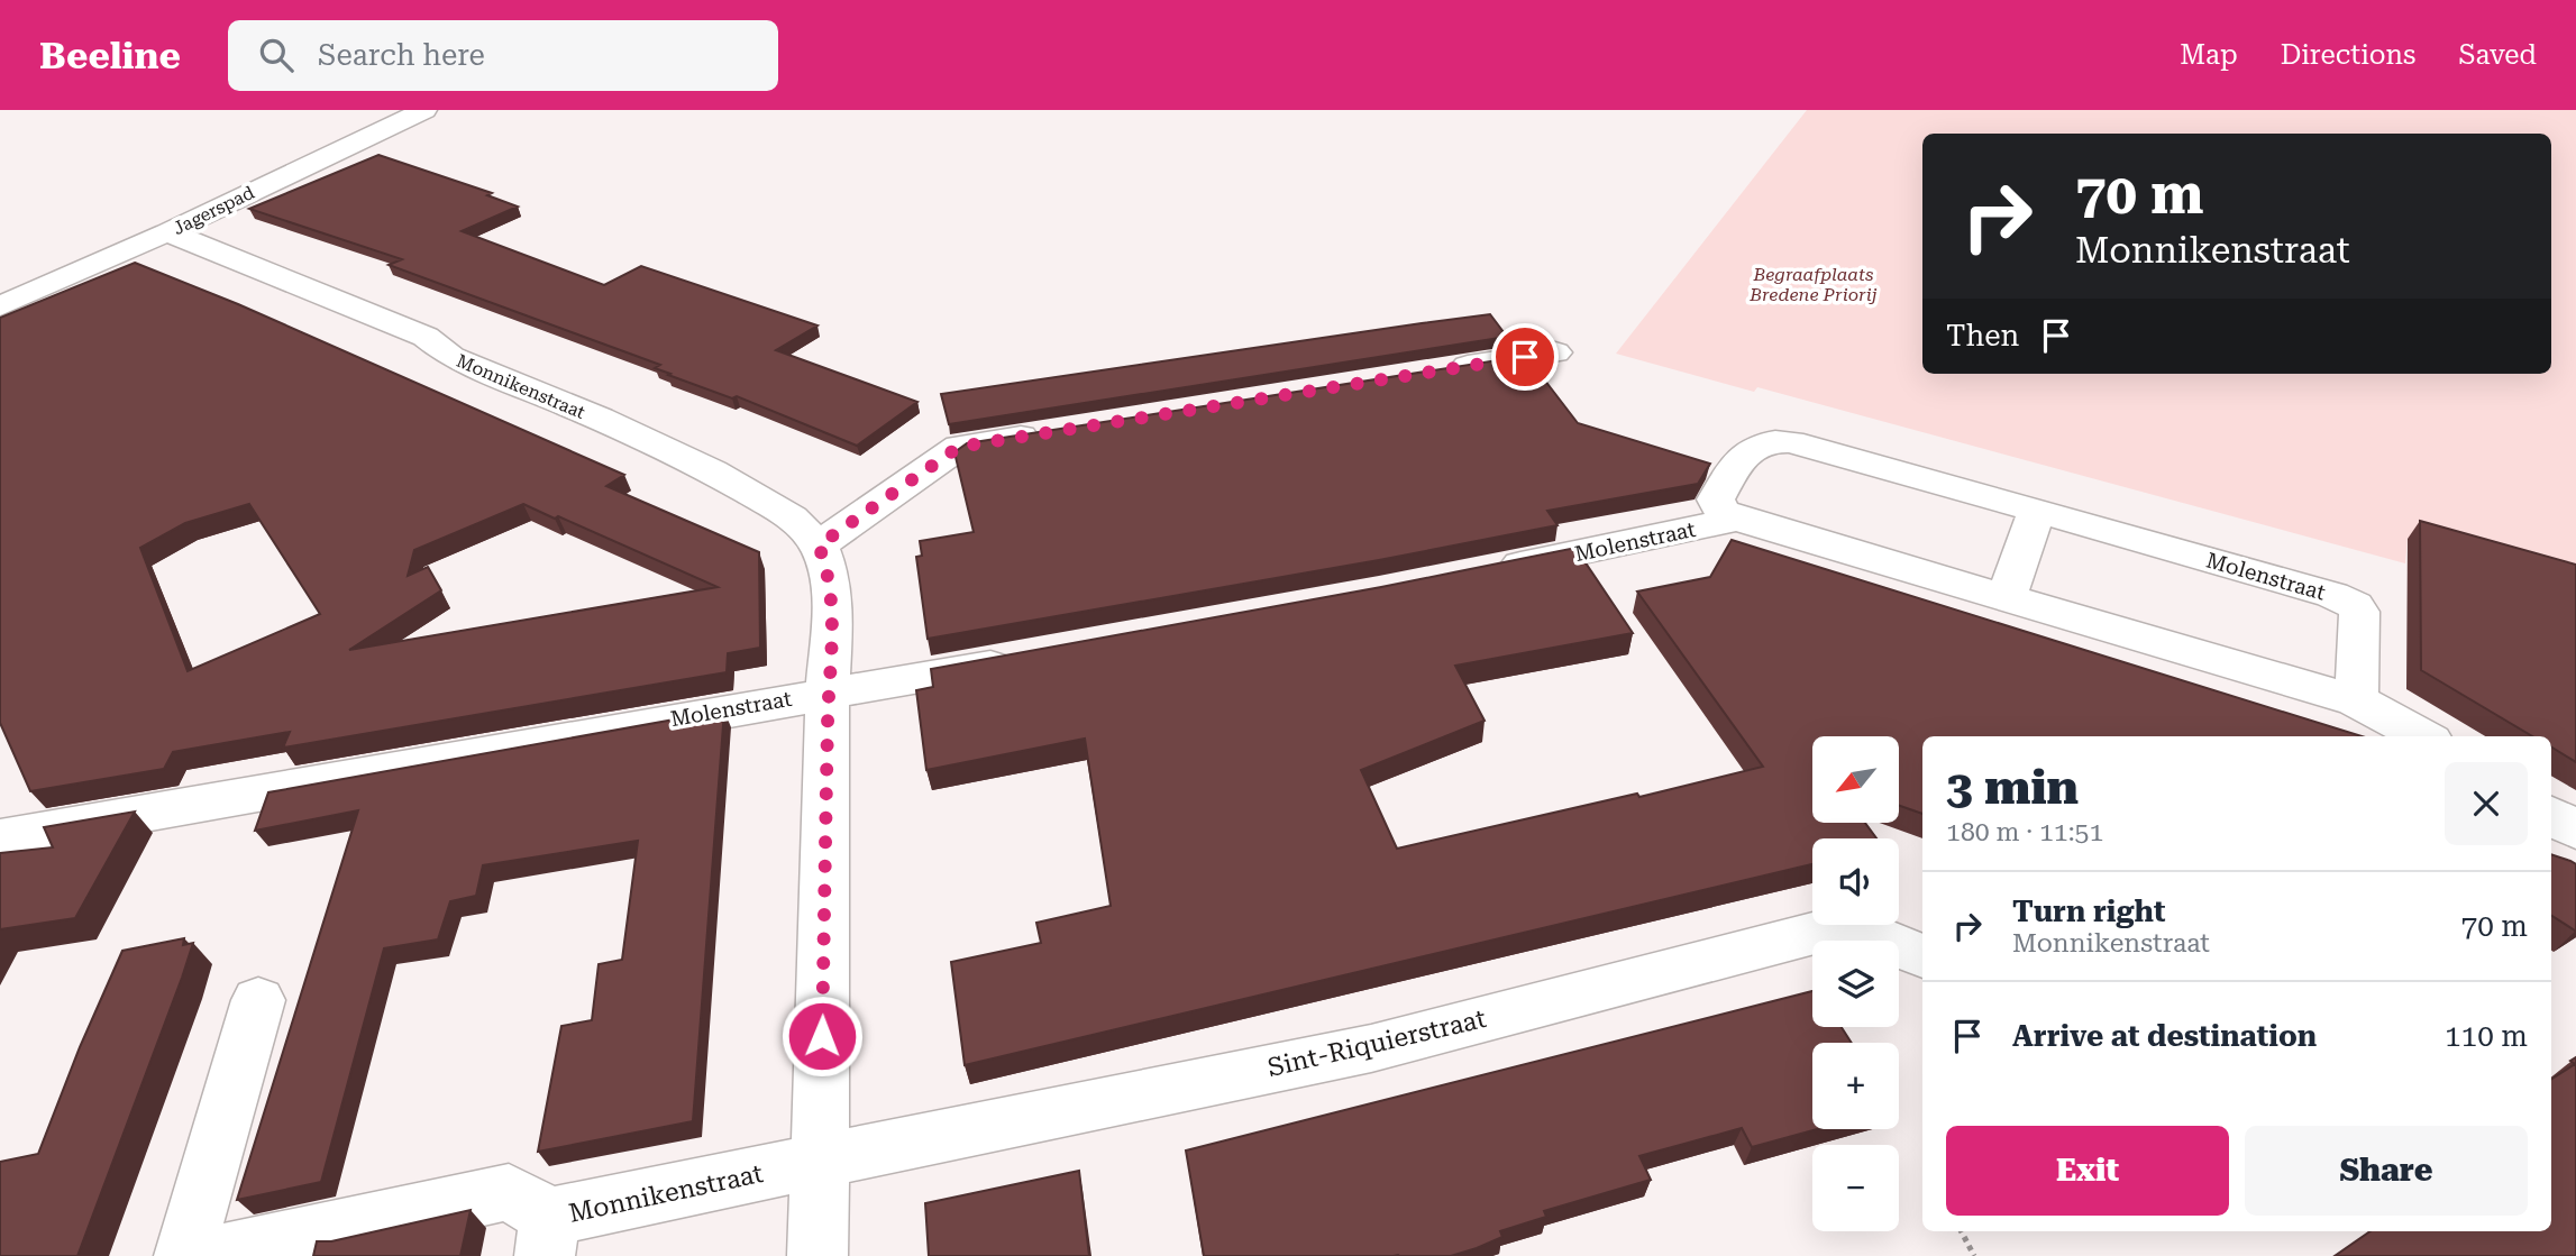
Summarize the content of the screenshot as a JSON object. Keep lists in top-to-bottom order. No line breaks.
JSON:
{"streets":{"street":["Jagerspad","Monnikenstraat","Molenstraat","Sint-Riquierstraat"]},"crossings":[["Jagerspad","Monnikenstraat"],["Monnikenstraat","Molenstraat"],["Monnikenstraat","Sint-Riquierstraat"]],"parks":["Begraafplaats Bredene Priorij"],"north":"bottom left","page":{"header":"Beeline","search":"Search here","nav":["Map","Directions","Saved"],"turn":["70 m","Monnikenstraat"],"then":"Then","map_buttons":["+","−"],"heading":["3 min","180 m · 11:51"],"list":[{"name":"Turn right","note":"Monnikenstraat","value":"70 m"},{"name":"Arrive at destination","value":"110 m"}],"buttons":["Exit","Share"]}}
